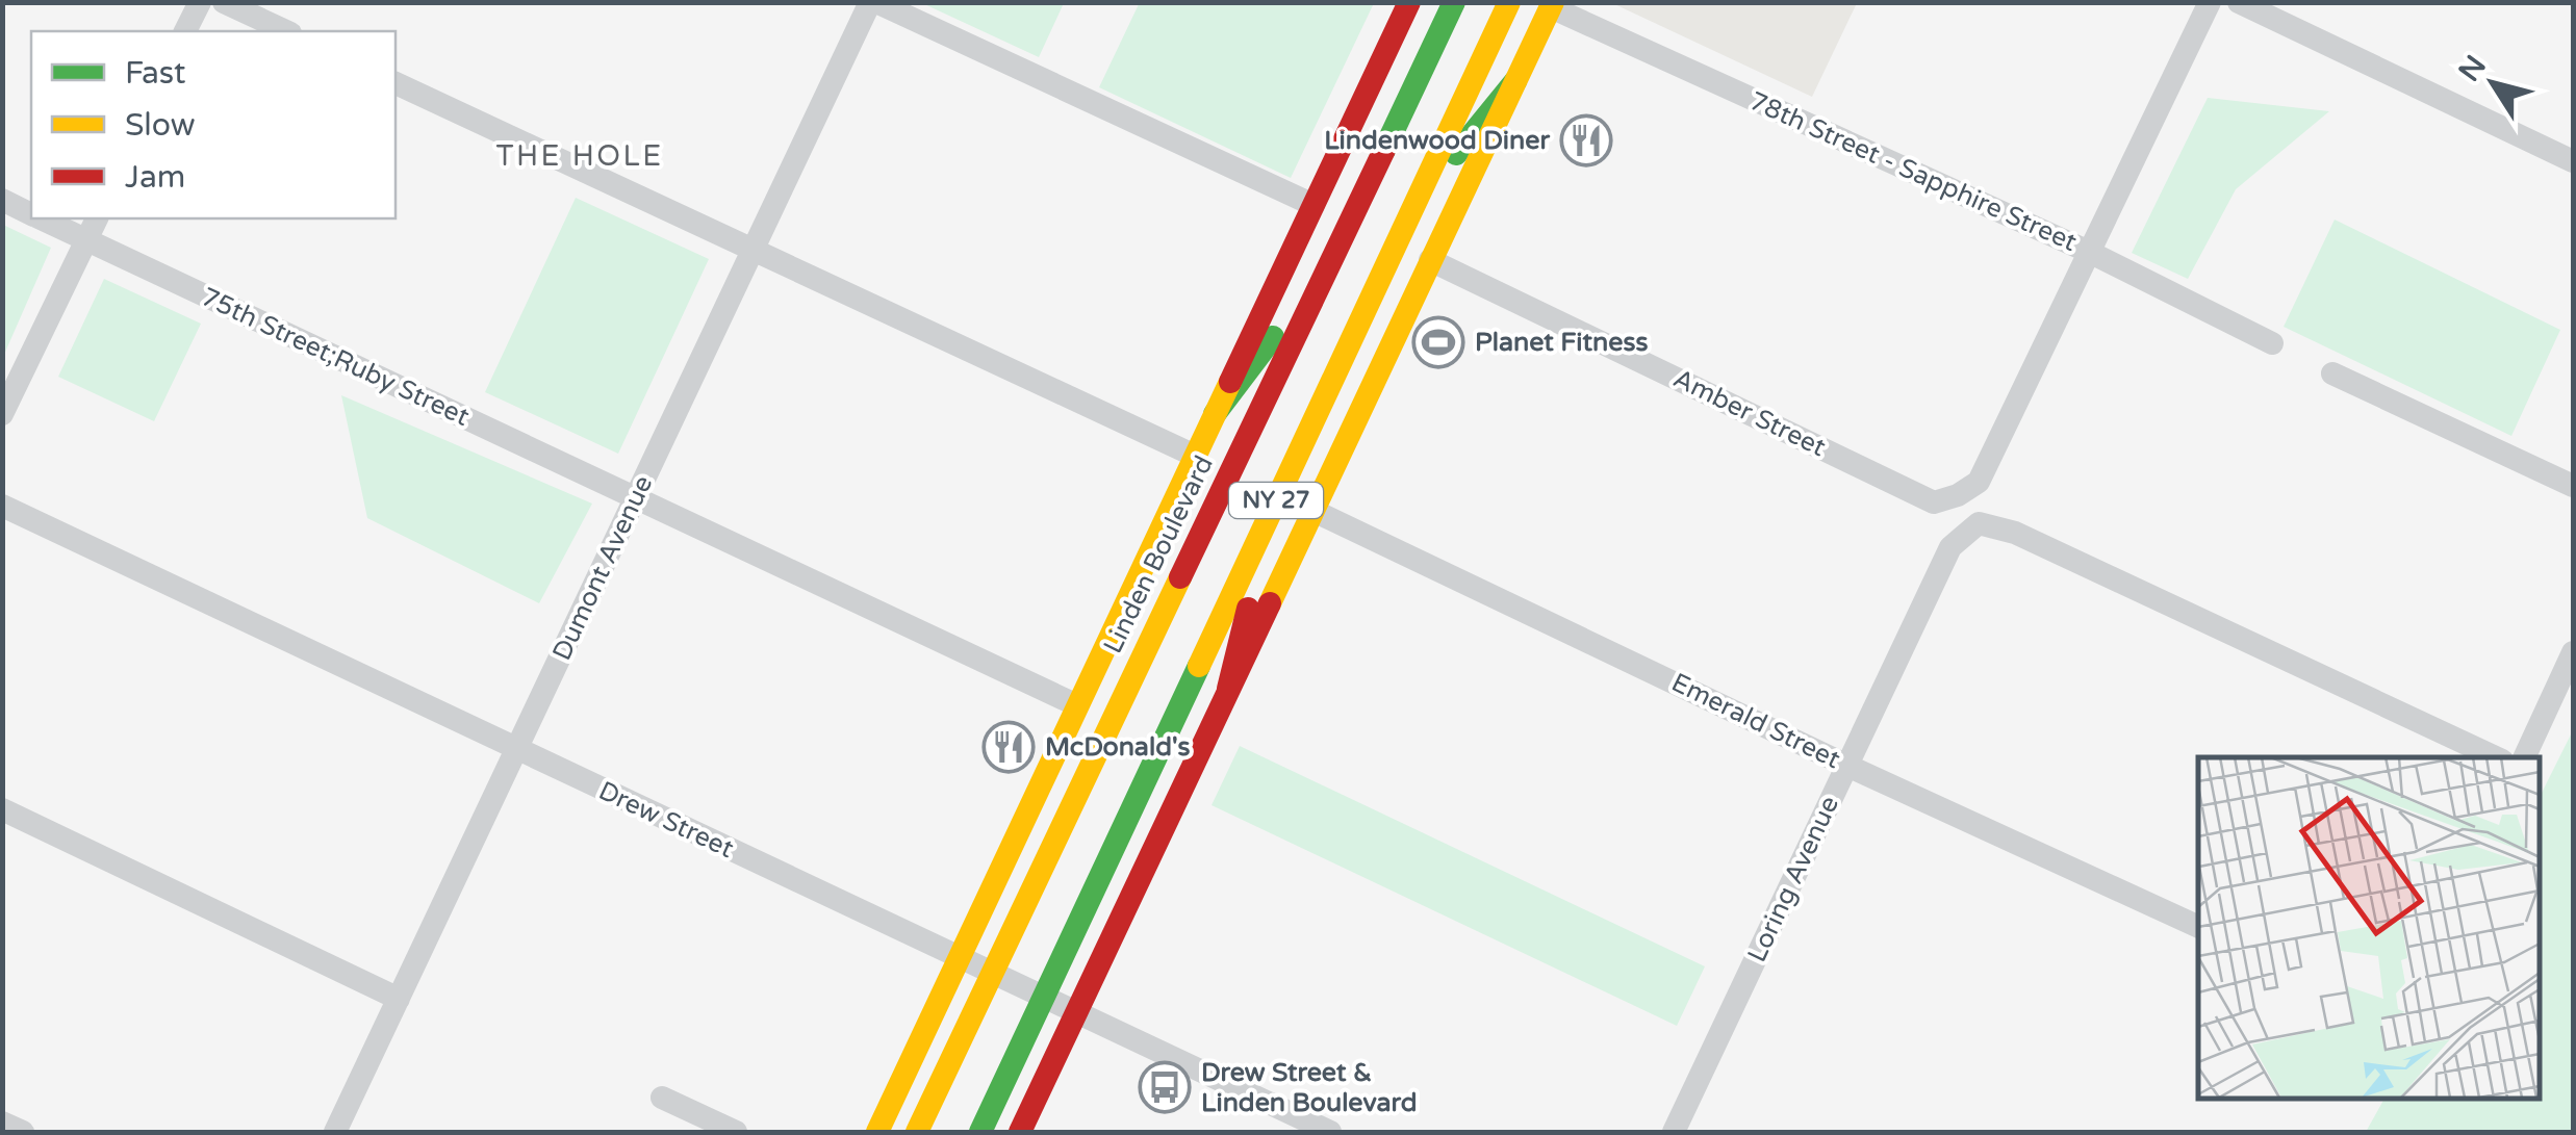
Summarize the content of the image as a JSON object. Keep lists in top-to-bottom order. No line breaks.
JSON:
{"streets":{"main road":["NY 27","Linden Boulevard"],"street":["78th Street - Sapphire Street","75th Street;Ruby Street","Amber Street","Dumont Avenue","Emerald Street","Drew Street","Loring Avenue"]},"crossings":[["78th Street - Sapphire Street","Amber Street"],["75th Street;Ruby Street","Linden Boulevard"],["75th Street;Ruby Street","Dumont Avenue"],["NY 27","Drew Street"],["Linden Boulevard","Drew Street"],["Dumont Avenue","Drew Street"],["Emerald Street","Loring Avenue"]],"districts":["THE HOLE"],"places":{"restaurant":["Lindenwood Diner","McDonald's"],"sports":["Planet Fitness"],"bus stop":["Drew Street & Linden Boulevard"]},"legend":["Fast","Slow","Jam"],"north":"top left"}
